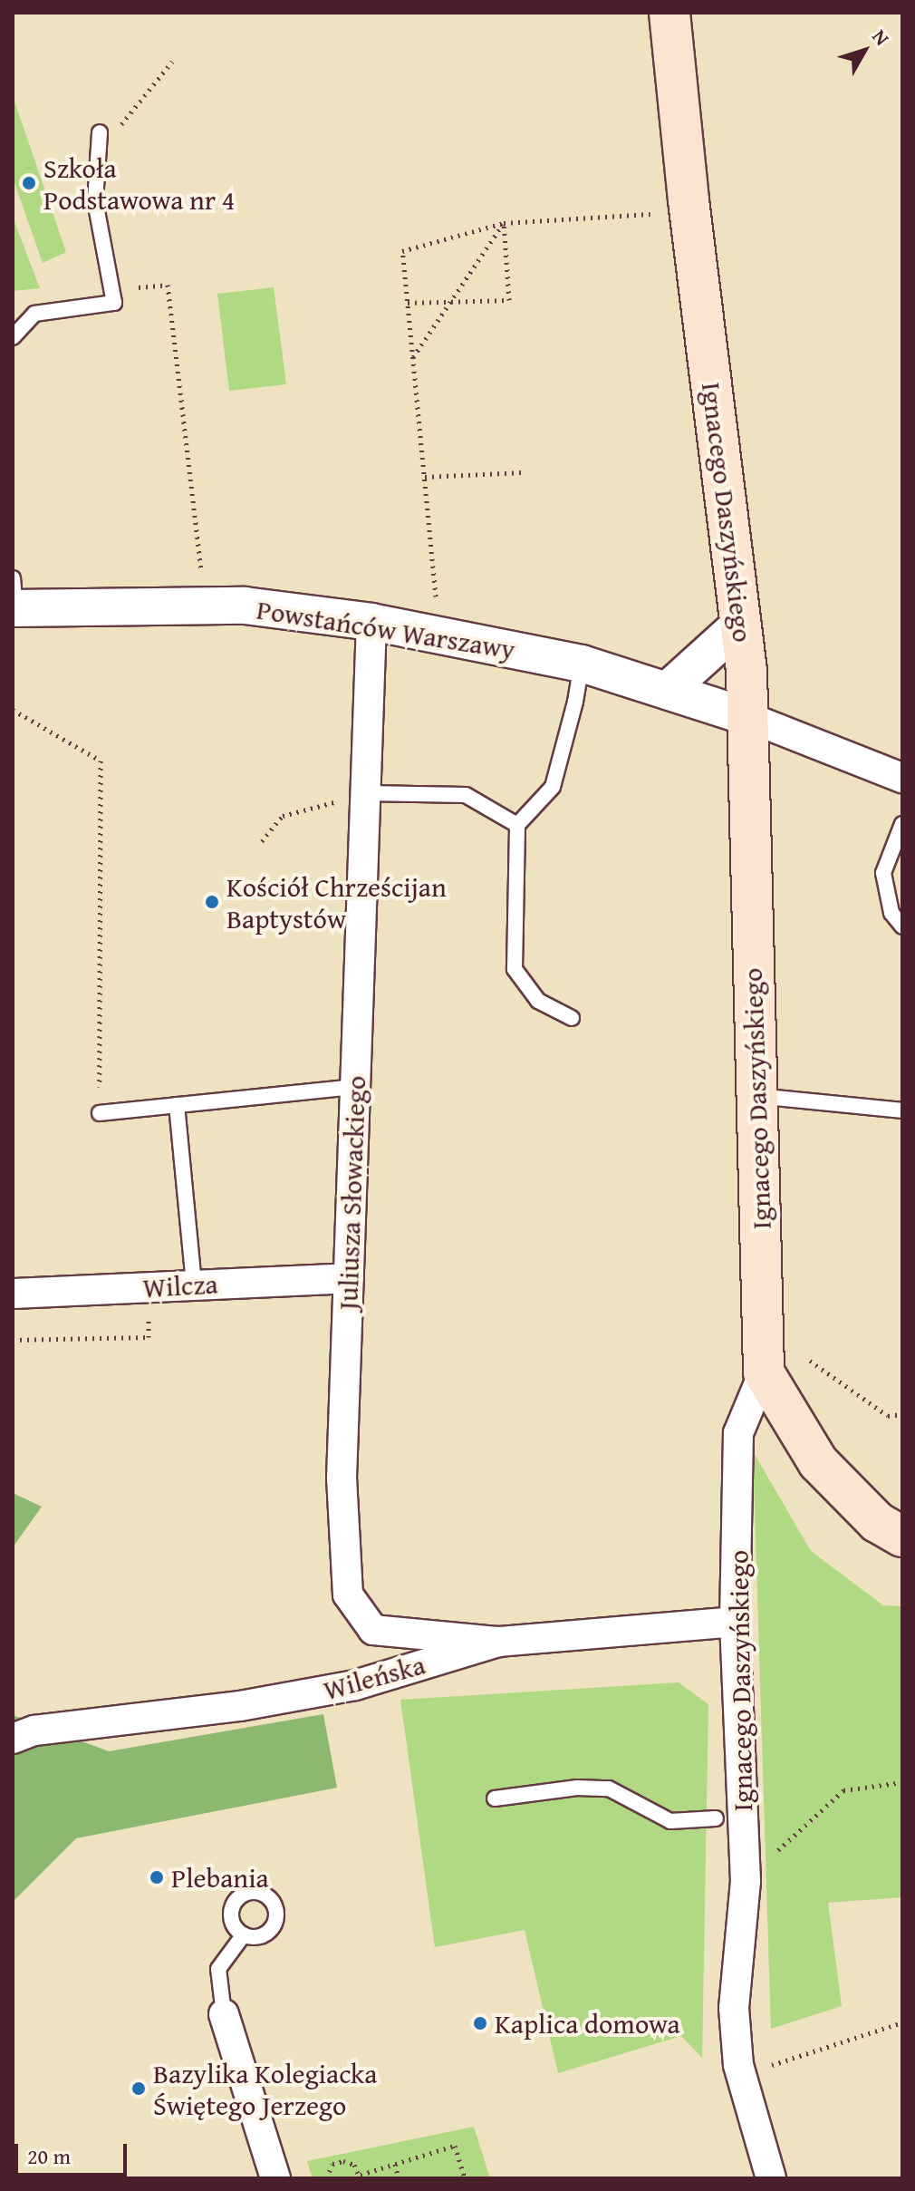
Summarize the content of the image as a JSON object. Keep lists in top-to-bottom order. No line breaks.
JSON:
{"streets":{"main road":["Ignacego Daszyńskiego"],"street":["Powstańców Warszawy","Juliusza Słowackiego","Wilcza","Wileńska"]},"crossings":[["Ignacego Daszyńskiego","Powstańców Warszawy"],["Ignacego Daszyńskiego","Wileńska"],["Powstańców Warszawy","Juliusza Słowackiego"],["Juliusza Słowackiego","Wilcza"],["Juliusza Słowackiego","Wileńska"]],"places":["Szkoła Podstawowa nr 4","Kościół Chrześcijan Baptystów","Plebania","Kaplica domowa","Bazylika Kolegiacka Świętego Jerzego"],"scale_bar":"20 m","north":"top right"}
